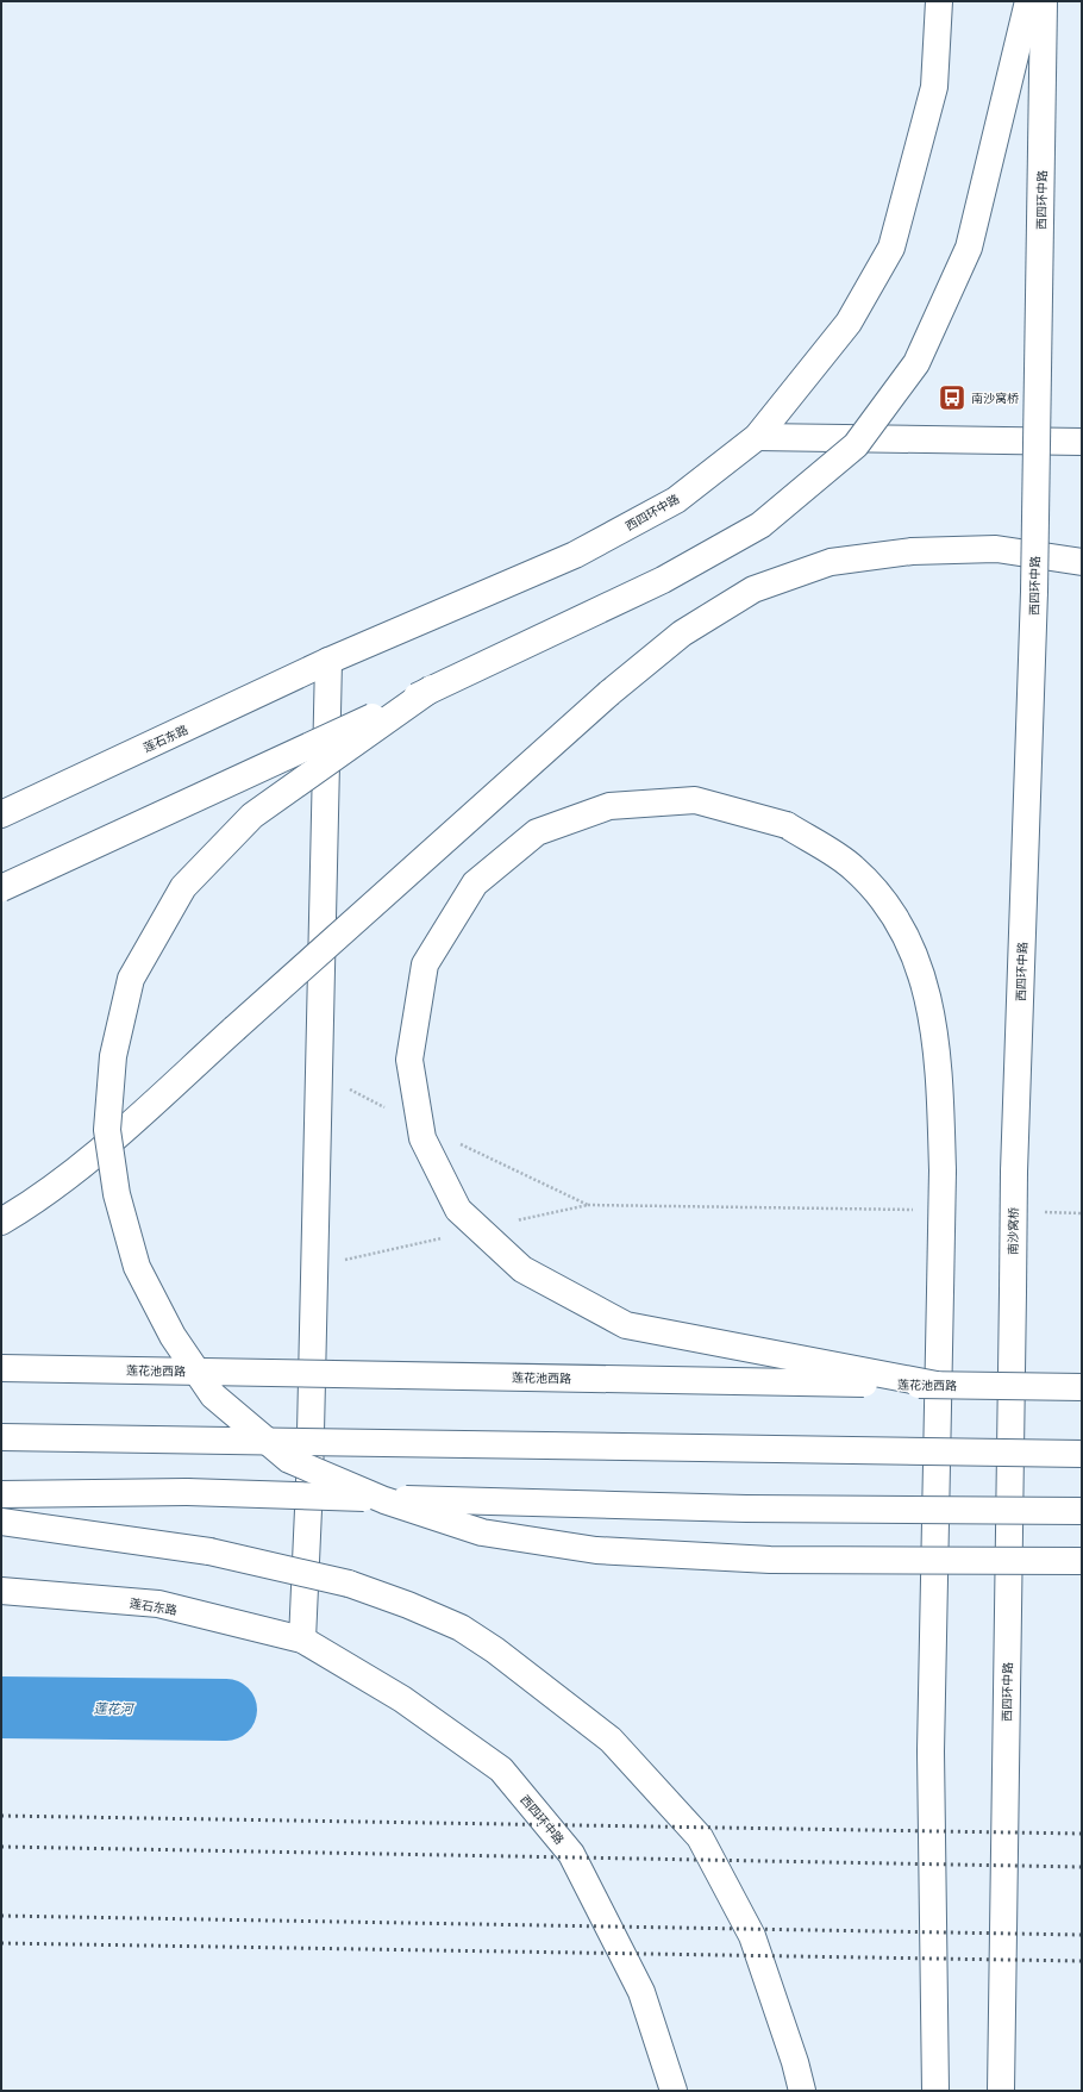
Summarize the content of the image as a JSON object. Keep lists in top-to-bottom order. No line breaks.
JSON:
{"streets":{"main road":["西四环中路","莲石东路","南沙窝桥","莲花池西路"]},"crossings":[["西四环中路","莲石东路"],["西四环中路","南沙窝桥"]],"water":["莲花河"],"places":{"bus stop":["南沙窝桥"]}}
